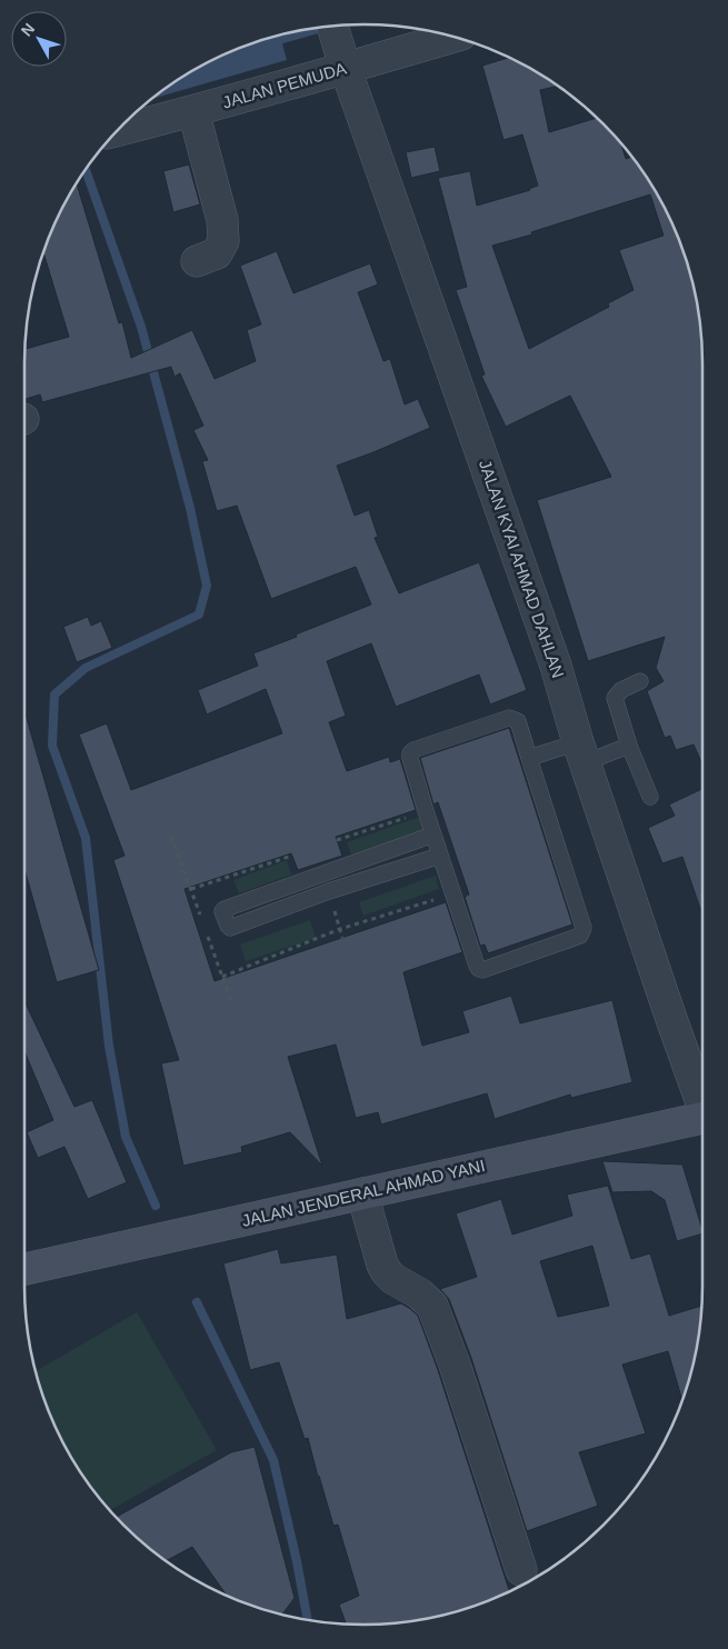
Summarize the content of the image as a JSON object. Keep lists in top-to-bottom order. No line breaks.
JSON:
{"streets":{"main road":["JALAN JENDERAL AHMAD YANI"],"street":["JALAN PEMUDA","JALAN KYAI AHMAD DAHLAN"]},"crossings":[["JALAN PEMUDA","JALAN KYAI AHMAD DAHLAN"]],"north":"top left"}
